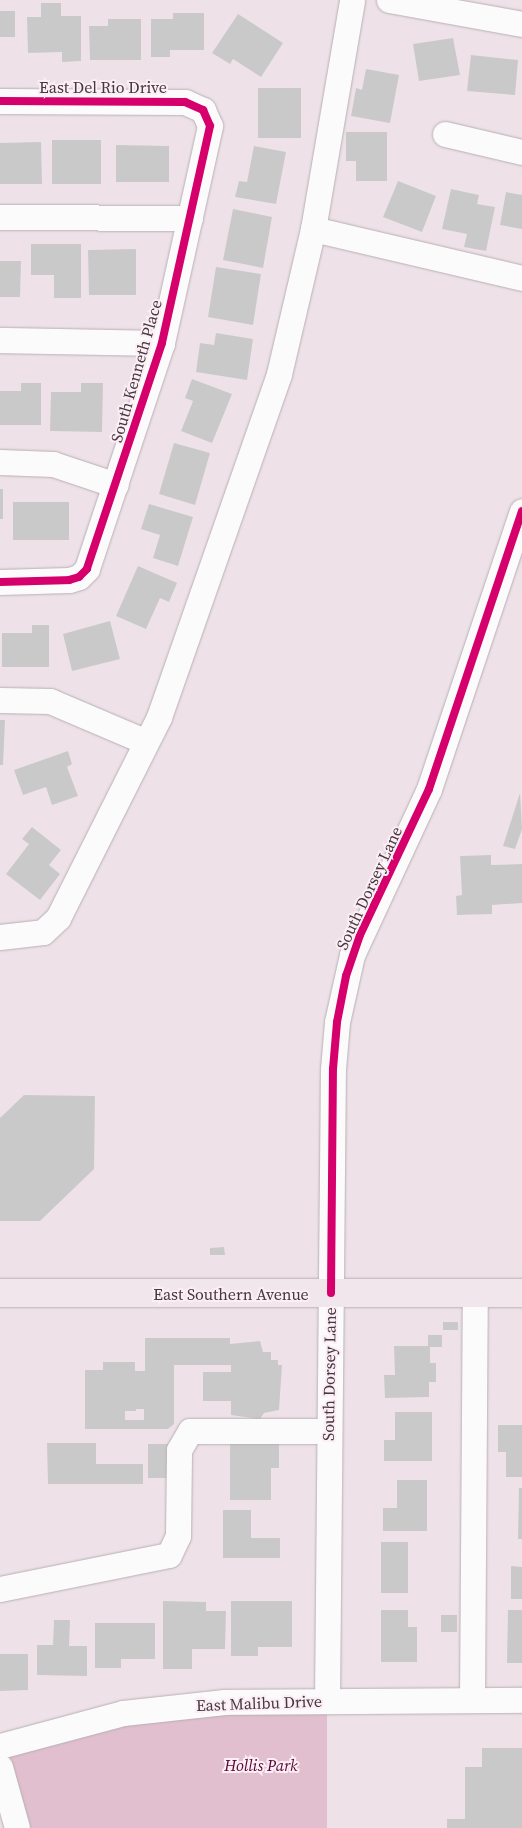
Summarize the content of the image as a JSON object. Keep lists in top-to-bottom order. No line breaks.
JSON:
{"streets":{"main road":["East Southern Avenue"],"street":["East Del Rio Drive","South Kenneth Place","South Dorsey Lane","East Malibu Drive"]},"crossings":[["East Del Rio Drive","South Kenneth Place"],["South Dorsey Lane","East Southern Avenue"],["South Dorsey Lane","East Malibu Drive"]],"parks":["Hollis Park"]}
